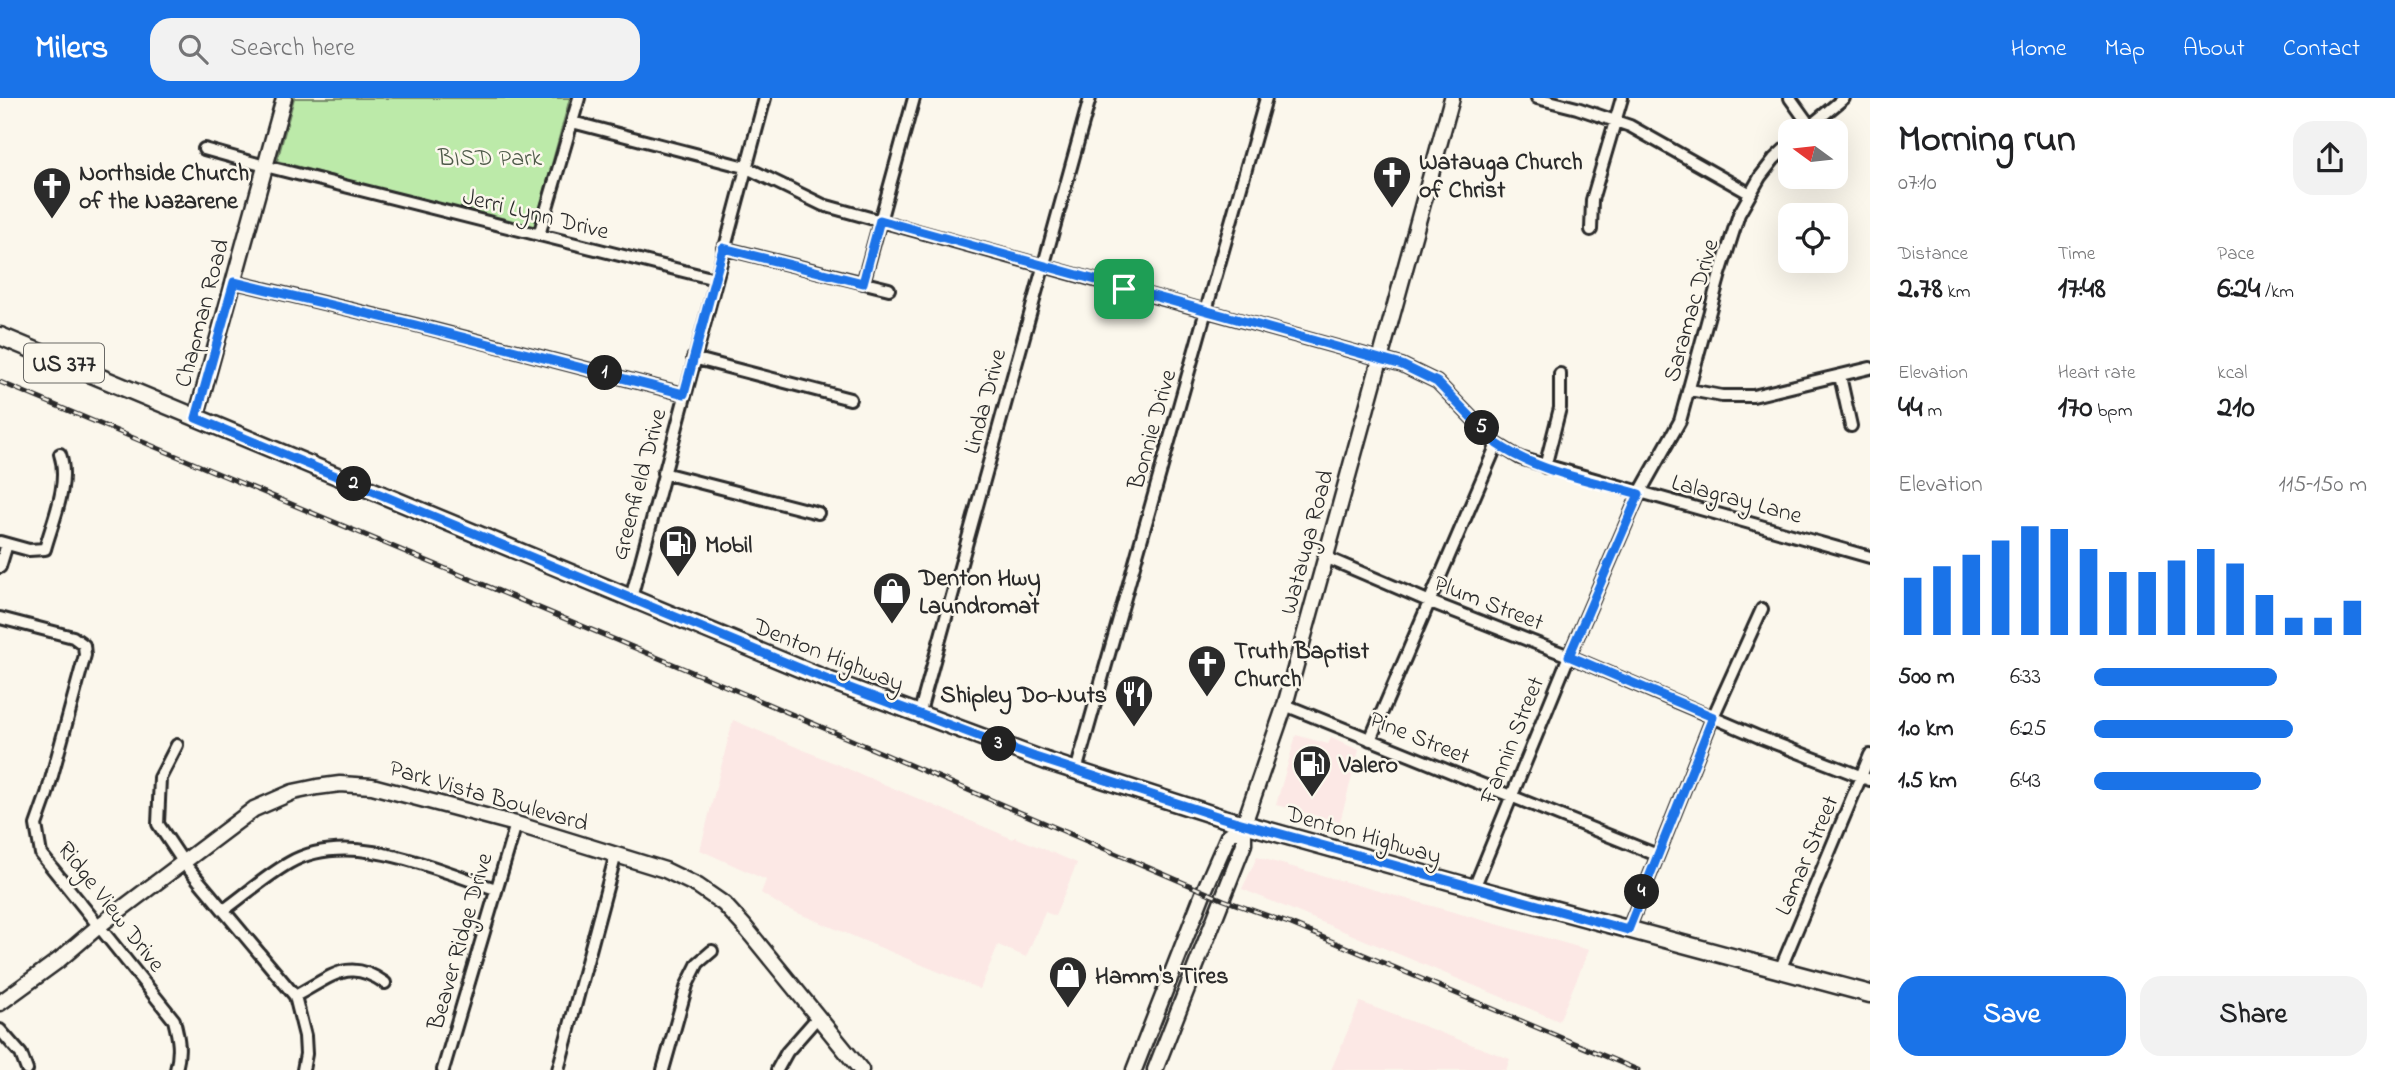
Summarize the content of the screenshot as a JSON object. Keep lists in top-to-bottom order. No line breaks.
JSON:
{"streets":{"main road":["US 377","Denton Highway"],"street":["Jerri Lynn Drive","Saramac Drive","Chapman Road","Linda Drive","Bonnie Drive","Greenfield Drive","Lalagray Lane","Watauga Road","Plum Street","Pine Street","Fannin Street","Park Vista Boulevard","Lamar Street","Ridge View Drive","Beaver Ridge Drive"]},"crossings":[["Jerri Lynn Drive","Chapman Road"],["Jerri Lynn Drive","Greenfield Drive"],["Saramac Drive","Lalagray Lane"],["Saramac Drive","Fannin Street"],["Chapman Road","Denton Highway"],["Linda Drive","Lalagray Lane"],["Linda Drive","Denton Highway"],["Bonnie Drive","Lalagray Lane"],["Bonnie Drive","Denton Highway"],["Greenfield Drive","Lalagray Lane"],["Greenfield Drive","Denton Highway"],["Lalagray Lane","Watauga Road"],["Lalagray Lane","Fannin Street"],["Watauga Road","Plum Street"],["Watauga Road","Denton Highway"],["Watauga Road","Pine Street"],["Plum Street","Fannin Street"],["Plum Street","Lamar Street"],["Denton Highway","Fannin Street"],["Denton Highway","Lamar Street"],["Pine Street","Fannin Street"],["Park Vista Boulevard","Ridge View Drive"],["Park Vista Boulevard","Beaver Ridge Drive"]],"parks":["BISD Park"],"places":{"church":["Watauga Church of Christ","Northside Church of the Nazarene","Truth Baptist Church"],"fuel station":["Mobil","Valero"],"shop":["Denton Hwy Laundromat","Hamm's Tires"],"restaurant":["Shipley Do-Nuts"]},"north":"left","page":{"header":"Milers","search":"Search here","nav":["Home","Map","About","Contact"],"heading":["Morning run","07:10"],"stats":[["Distance","2.78 km"],["Time","17:48"],["Pace","6:24 /km"],["Elevation","44 m"],["Heart rate","170 bpm"],["kcal","210"]],"pins":["1","5","2","3","4"],"chart":["Elevation","115–150 m"],"list":[{"name":"500 m","note":"6:33"},{"name":"1.0 km","note":"6:25"},{"name":"1.5 km","note":"6:43"}],"buttons":["Save","Share"]}}
